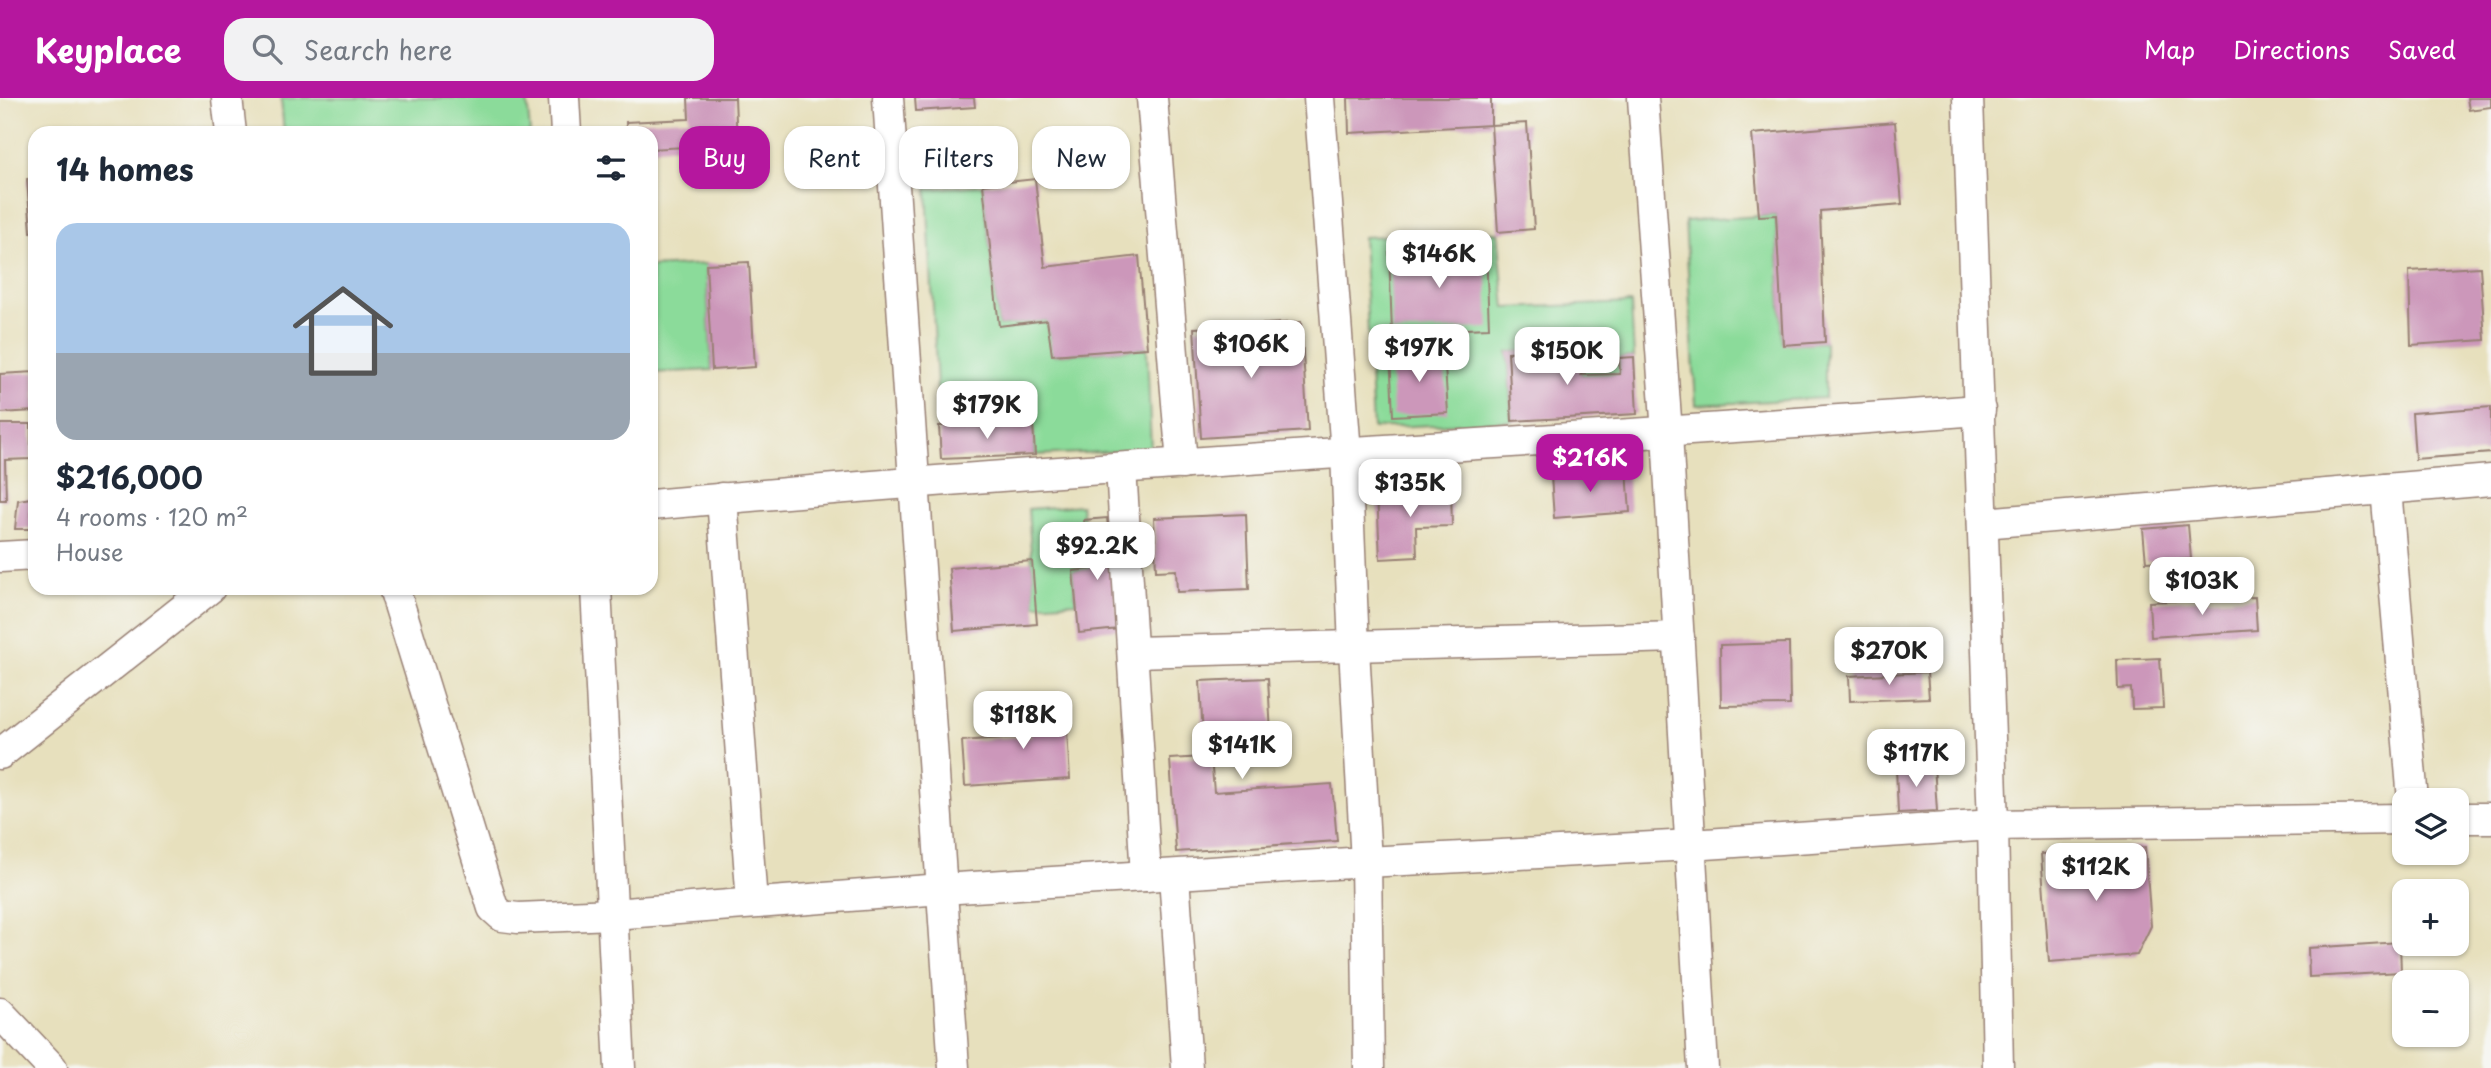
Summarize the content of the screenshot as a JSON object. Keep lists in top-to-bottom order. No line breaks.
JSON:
{"page":{"header":"Keyplace","search":"Search here","nav":["Map","Directions","Saved"],"chip":["Buy","Rent","Filters","New"],"heading":"14 homes","list":[{"name":"$216,000","note":"4 rooms · 120 m² · House"}],"price":["$146K","$106K","$197K","$150K","$179K","$216K","$135K","$92.2K","$103K","$270K","$118K","$141K","$117K","$112K"],"map_buttons":["+","−"]}}
